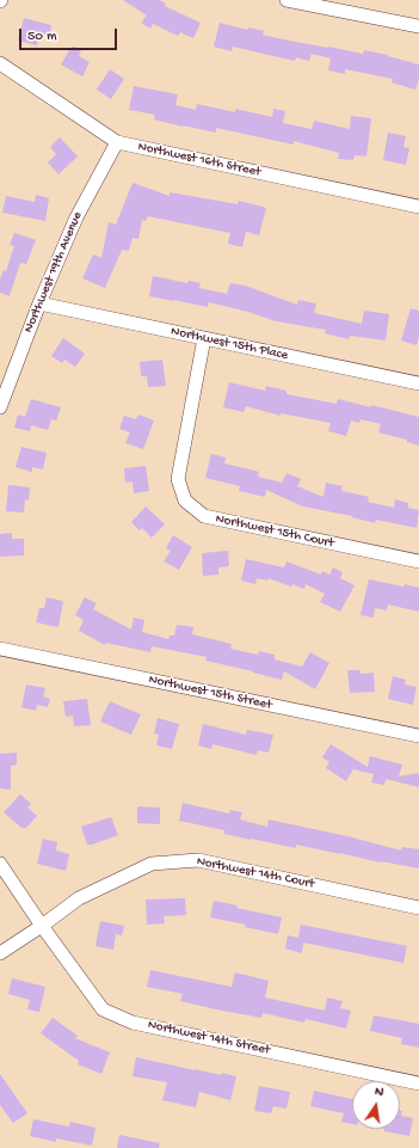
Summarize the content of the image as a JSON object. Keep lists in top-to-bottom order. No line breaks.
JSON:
{"streets":{"street":["Northwest 16th Street","Northwest 19th Avenue","Northwest 15th Place","Northwest 15th Court","Northwest 15th Street","Northwest 14th Court","Northwest 14th Street"]},"crossings":[["Northwest 16th Street","Northwest 19th Avenue"],["Northwest 19th Avenue","Northwest 15th Place"],["Northwest 15th Place","Northwest 15th Court"],["Northwest 14th Court","Northwest 14th Street"]],"scale_bar":"50 m","north":"top"}
